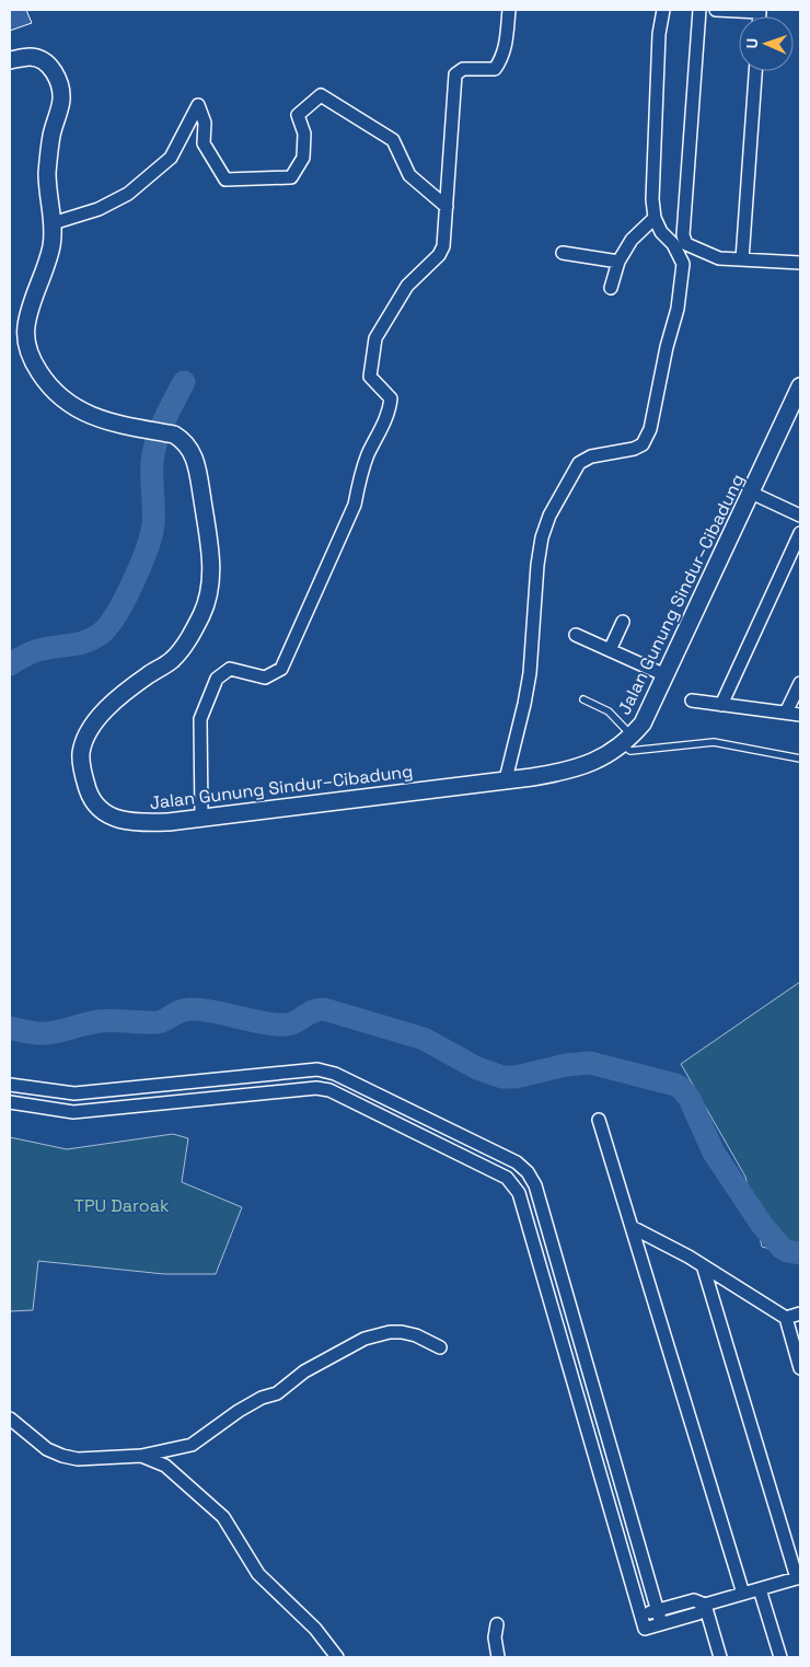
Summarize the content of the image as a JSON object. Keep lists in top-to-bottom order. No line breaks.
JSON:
{"streets":{"street":["Jalan Gunung Sindur–Cibadung"]},"parks":["TPU Daroak"],"north":"left"}
